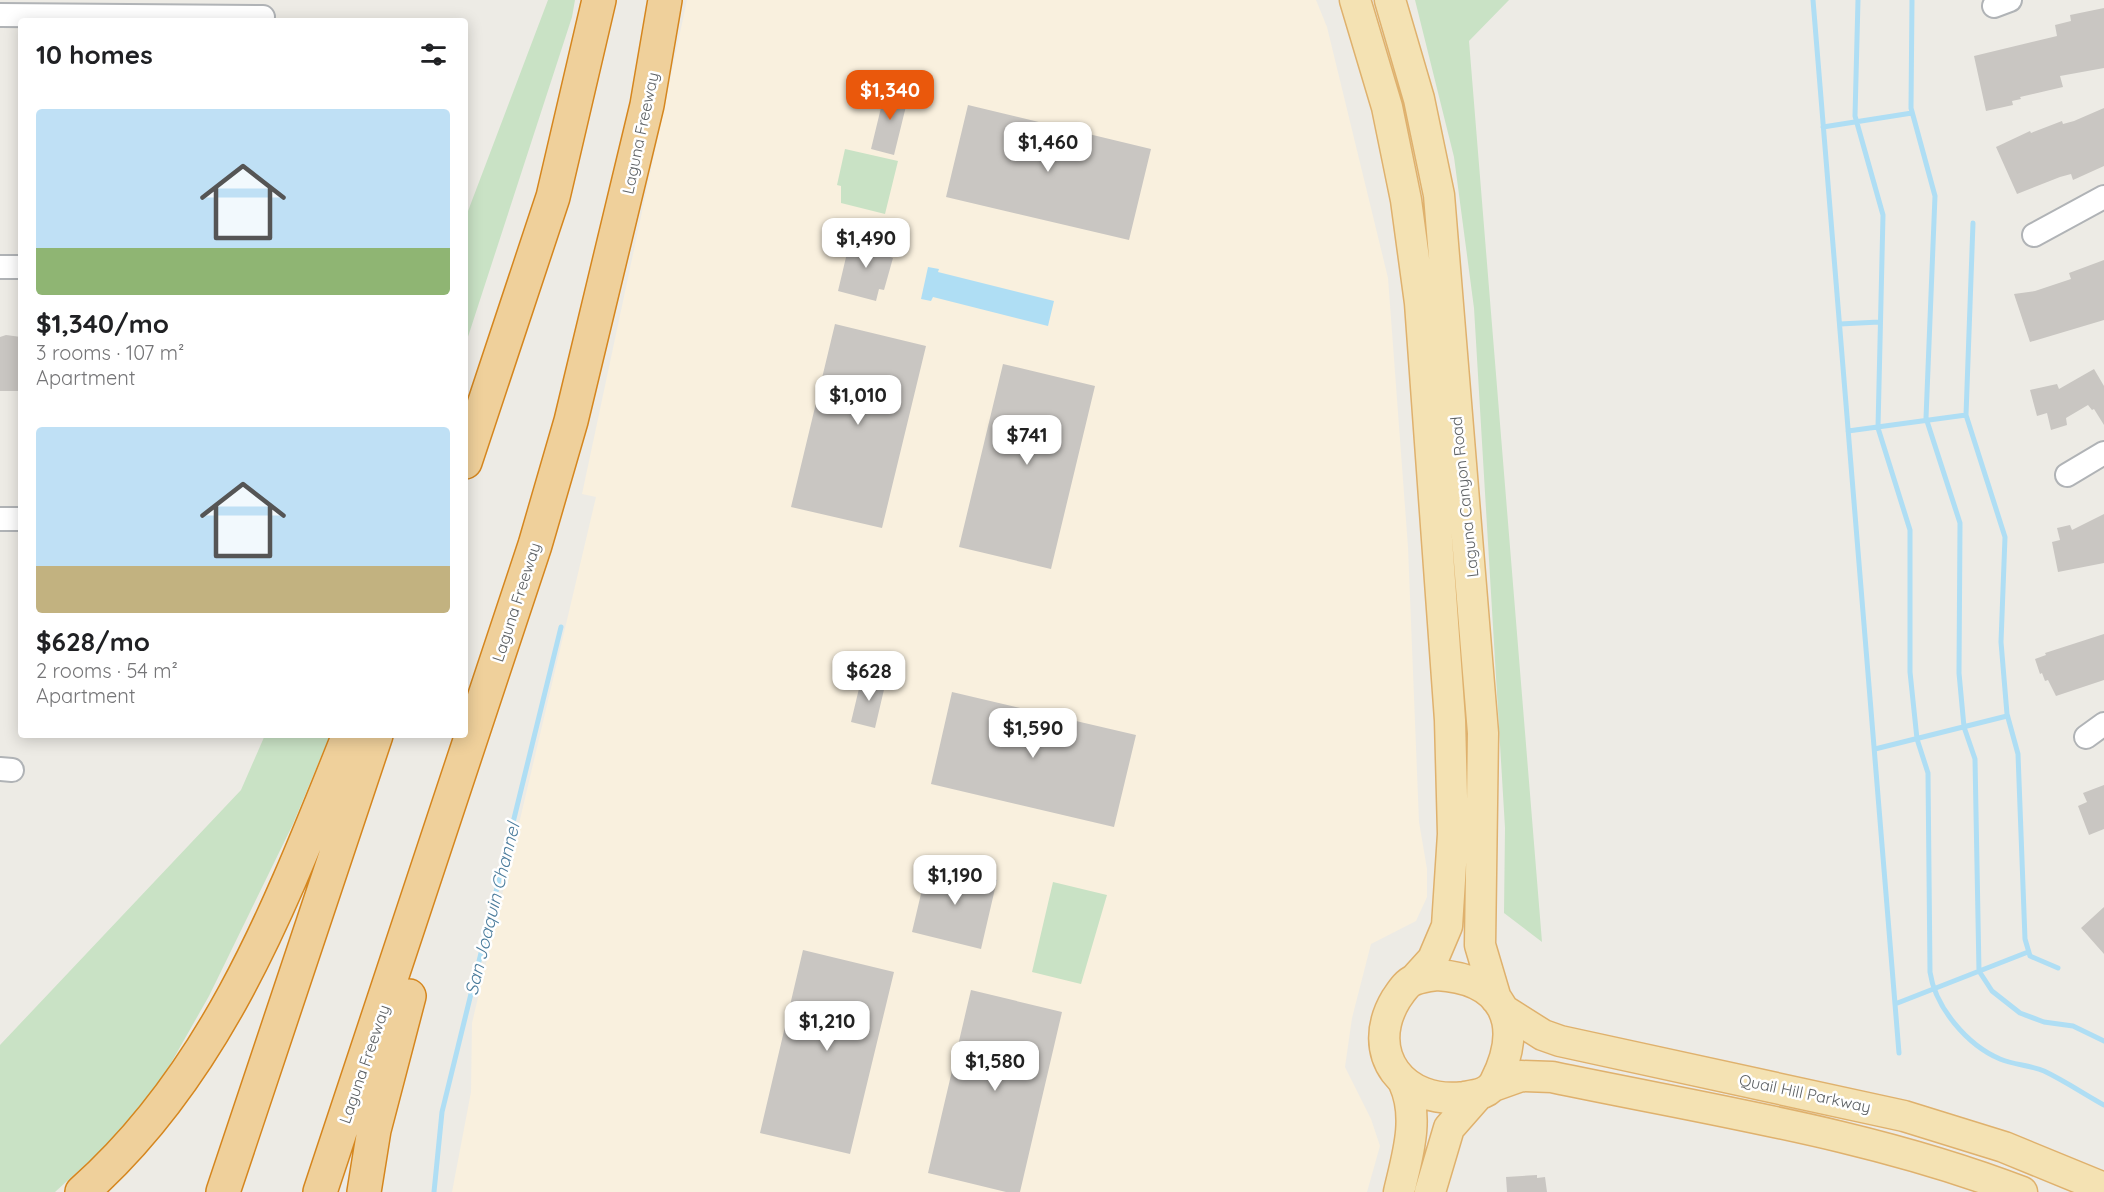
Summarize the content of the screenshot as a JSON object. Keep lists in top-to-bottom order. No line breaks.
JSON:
{"streets":{"highway":["Laguna Freeway"],"main road":["Laguna Canyon Road","Quail Hill Parkway"]},"crossings":[["Laguna Canyon Road","Quail Hill Parkway"]],"water":["San Joaquin Channel"],"page":{"heading":"10 homes","price":["$1,340","$1,460","$1,490","$1,010","$741","$628","$1,590","$1,190","$1,210","$1,580"],"list":[{"name":"$1,340/mo","note":"3 rooms · 107 m² · Apartment"},{"name":"$628/mo","note":"2 rooms · 54 m² · Apartment"}]}}
